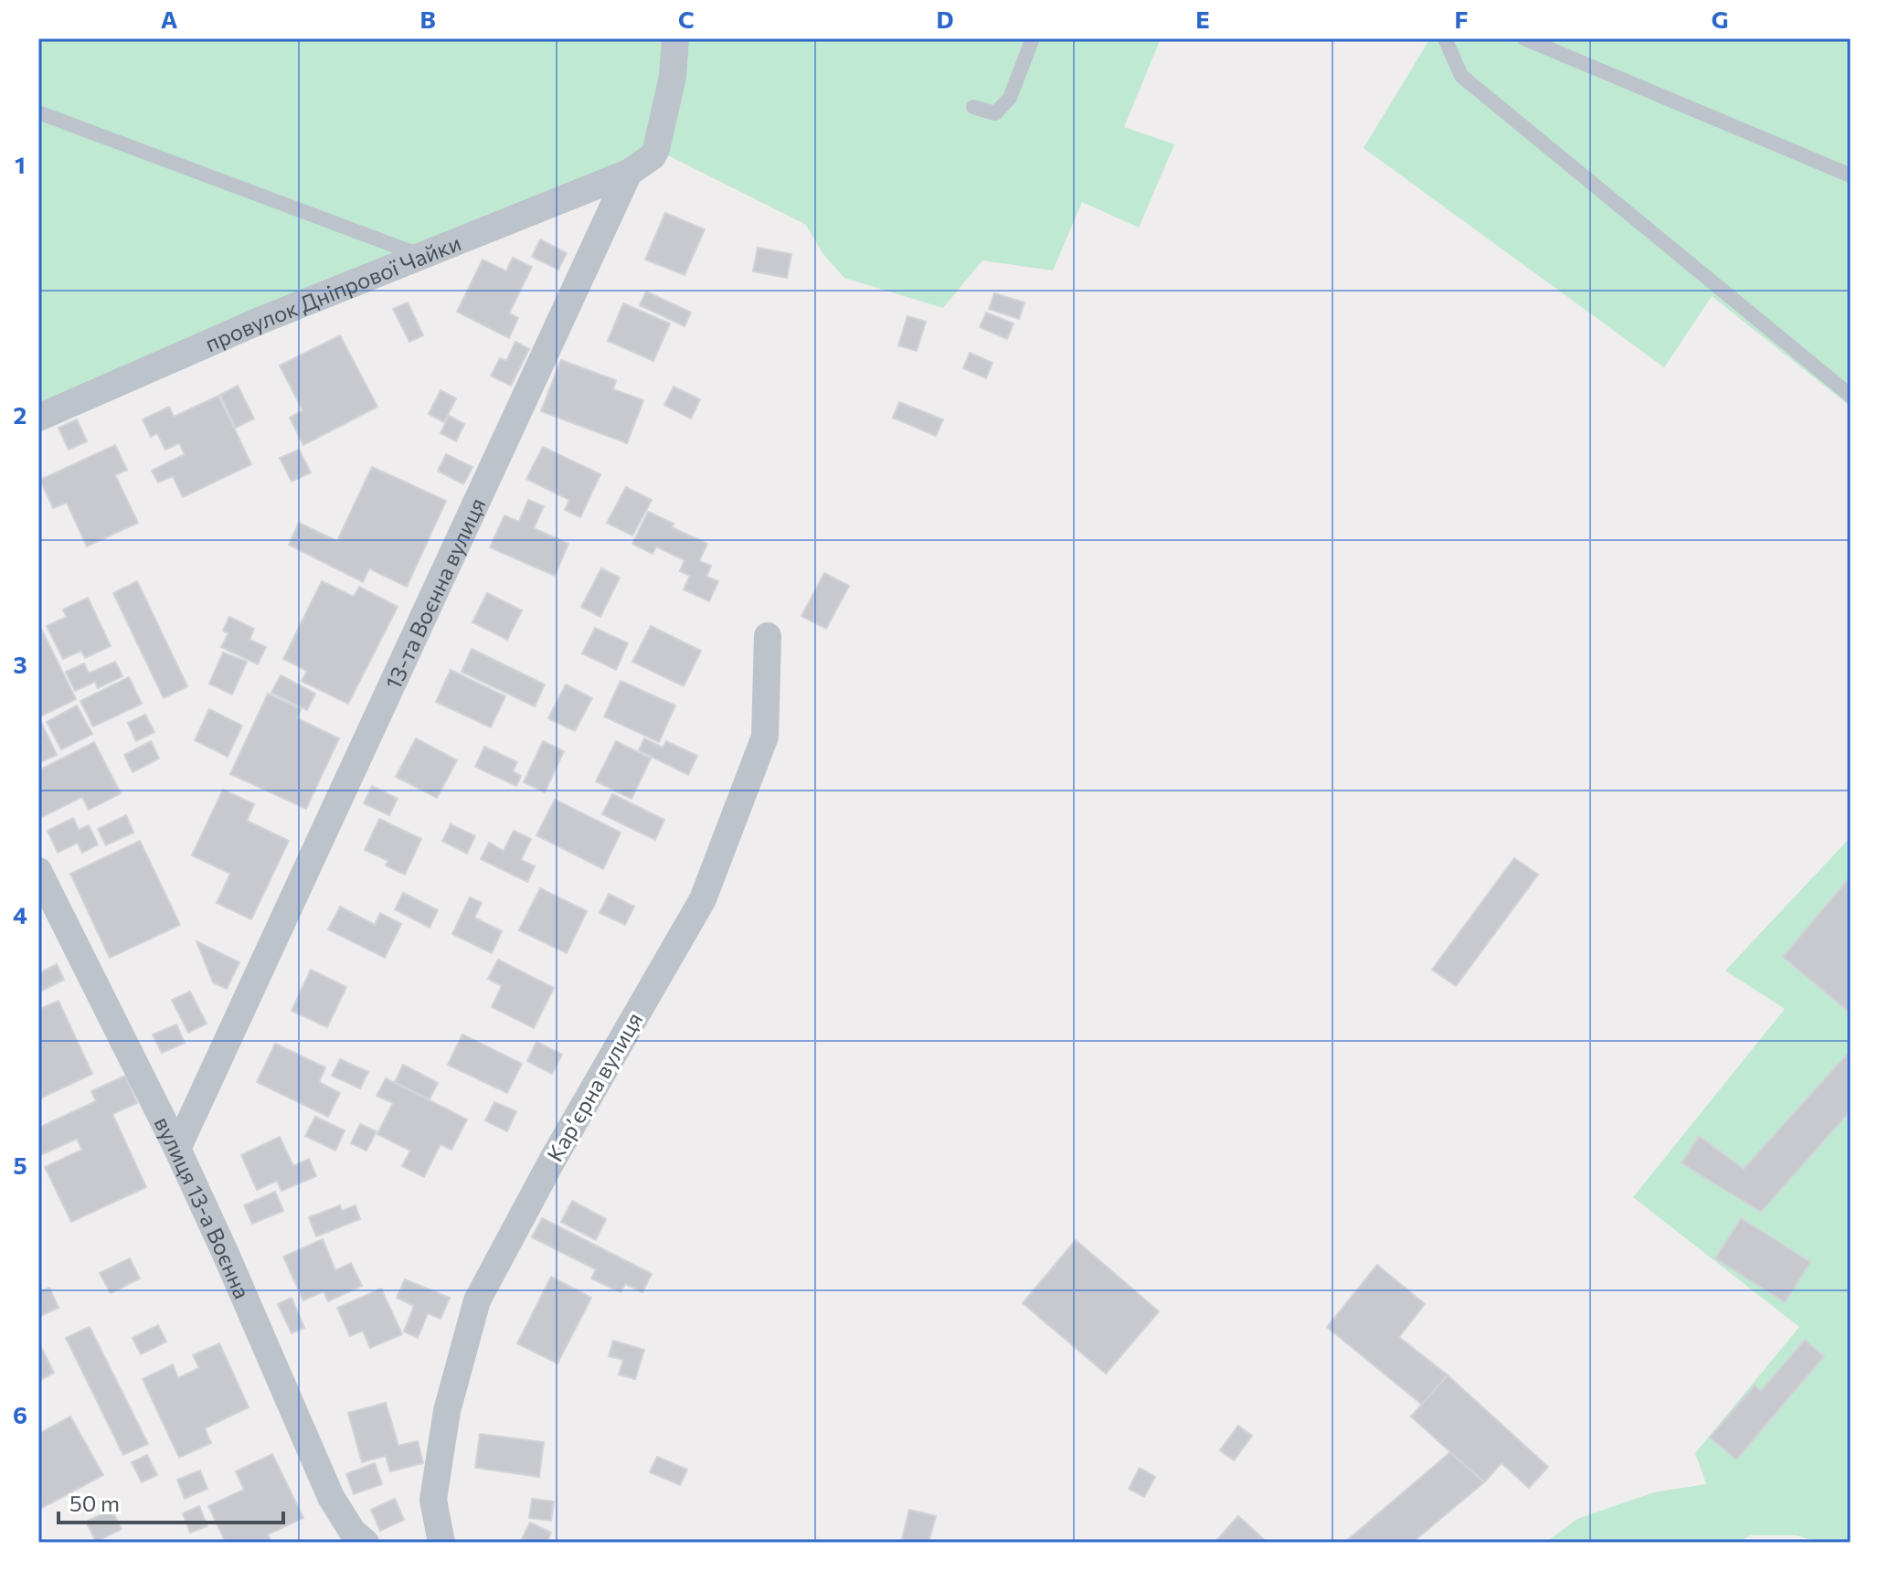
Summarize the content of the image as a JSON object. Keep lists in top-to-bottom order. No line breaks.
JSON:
{"streets":{"street":["провулок Дніпрової Чайки","13-та Воєнна вулиця","Карʼєрна вулиця","вулиця 13-а Воєнна"]},"crossings":[["провулок Дніпрової Чайки","13-та Воєнна вулиця"],["13-та Воєнна вулиця","вулиця 13-а Воєнна"]],"scale_bar":"50 m","grid":{"columns":["A","B","C","D","E","F","G"],"rows":["1","2","3","4","5","6"]}}
